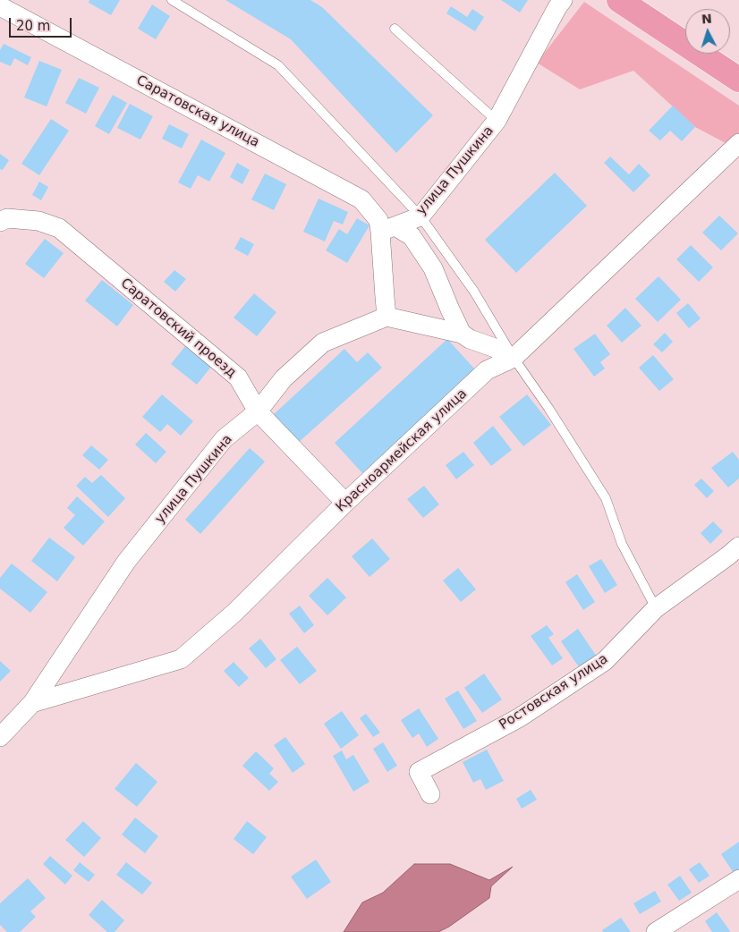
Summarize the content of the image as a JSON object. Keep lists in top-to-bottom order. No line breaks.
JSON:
{"streets":{"street":["Саратовская улица","улица Пушкина","Саратовский проезд","Красноармейская улица","Ростовская улица"]},"crossings":[["Саратовская улица","улица Пушкина"],["улица Пушкина","Саратовский проезд"],["улица Пушкина","Красноармейская улица"],["Саратовский проезд","Красноармейская улица"]],"scale_bar":"20 m","north":"top"}
